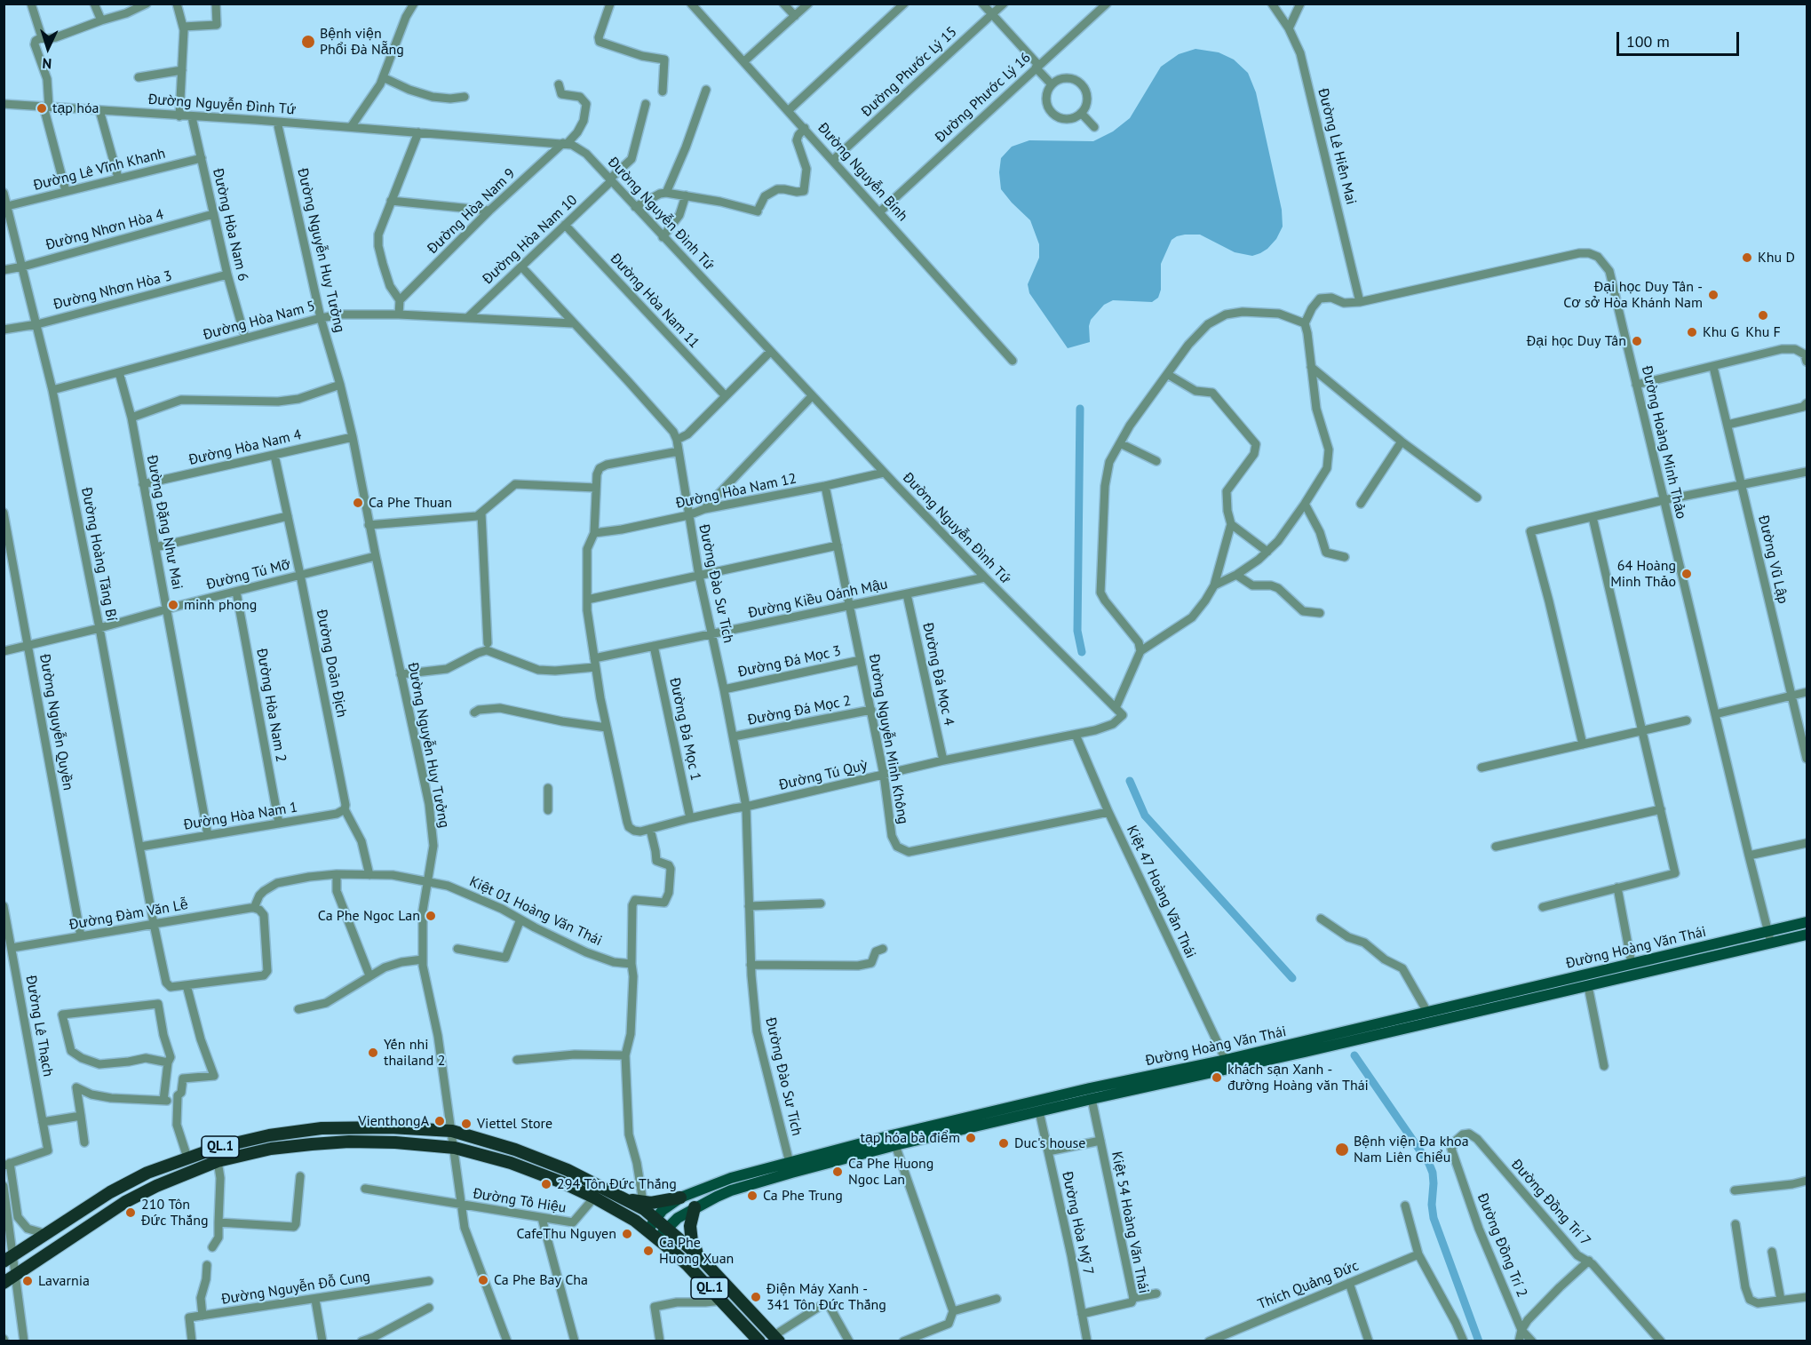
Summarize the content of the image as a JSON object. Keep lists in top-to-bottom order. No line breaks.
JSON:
{"streets":{"highway":["QL.1"],"main road":["Đường Hoàng Văn Thái"],"street":["Đường Phước Lý 15","Đường Phước Lý 16","Đường Nguyễn Đình Tứ","Đường Lê Hiến Mai","Đường Lê Vĩnh Khanh","Đường Nguyễn Bính","Đường Hòa Nam 9","Đường Hòa Nam 6","Đường Nhơn Hòa 4","Đường Hòa Nam 10","Đường Nguyễn Huy Tưởng","Đường Nhơn Hòa 3","Đường Hòa Nam 11","Đường Hòa Nam 5","Đường Hoàng Minh Thảo","Đường Hòa Nam 4","Đường Hòa Nam 12","Đường Đặng Như Mai","Đường Hoàng Tăng Bí","Đường Vũ Lập","Đường Tú Mỡ","Đường Đào Sư Tích","Đường Kiều Oánh Mậu","Đường Đá Mọc 3","Đường Doãn Địch","Đường Đá Mọc 4","Đường Hòa Nam 2","Đường Đá Mọc 2","Đường Nguyễn Quyền","Đường Đá Mọc 1","Đường Nguyễn Minh Không","Đường Tú Quỳ","Đường Hòa Nam 1","Kiệt 47 Hoàng Văn Thái","Kiệt 01 Hoàng Văn Thái","Đường Đàm Văn Lễ","Đường Lê Thạch","Đường Tô Hiệu","Đường Đồng Trí 7","Kiệt 54 Hoàng Văn Thái","Đường Hòa Mỹ 7","Đường Đồng Trí 2","Thích Quảng Đức","Đường Nguyễn Đỗ Cung"]},"crossings":[["Đường Phước Lý 15","Đường Nguyễn Bính"],["Đường Phước Lý 16","Đường Nguyễn Bính"],["Đường Nguyễn Đình Tứ","Đường Hòa Nam 9"],["Đường Nguyễn Đình Tứ","Đường Hòa Nam 6"],["Đường Nguyễn Đình Tứ","Đường Hòa Nam 10"],["Đường Nguyễn Đình Tứ","Đường Nguyễn Huy Tưởng"],["Đường Nguyễn Đình Tứ","Đường Hòa Nam 12"],["Đường Nguyễn Đình Tứ","Đường Kiều Oánh Mậu"],["Đường Nguyễn Đình Tứ","Đường Tú Quỳ"],["Đường Lê Hiến Mai","Đường Hoàng Minh Thảo"],["Đường Lê Vĩnh Khanh","Đường Hòa Nam 6"],["Đường Lê Vĩnh Khanh","Đường Hoàng Tăng Bí"],["Đường Hòa Nam 6","Đường Nhơn Hòa 4"],["Đường Hòa Nam 6","Đường Nhơn Hòa 3"],["Đường Hòa Nam 6","Đường Hòa Nam 5"],["Đường Nhơn Hòa 4","Đường Hoàng Tăng Bí"],["Đường Hòa Nam 10","Đường Hòa Nam 11"],["Đường Hòa Nam 10","Đường Hòa Nam 5"],["Đường Hòa Nam 10","Đường Đào Sư Tích"],["Đường Nguyễn Huy Tưởng","Đường Hòa Nam 5"],["Đường Nguyễn Huy Tưởng","Đường Hòa Nam 4"],["Đường Nguyễn Huy Tưởng","Đường Tú Mỡ"],["Đường Nguyễn Huy Tưởng","Kiệt 01 Hoàng Văn Thái"],["Đường Nguyễn Huy Tưởng","QL.1"],["Đường Nguyễn Huy Tưởng","Đường Tô Hiệu"],["Đường Nhơn Hòa 3","Đường Hoàng Tăng Bí"],["Đường Hòa Nam 5","Đường Đặng Như Mai"],["Đường Hòa Nam 5","Đường Hoàng Tăng Bí"],["Đường Hòa Nam 5","Đường Đào Sư Tích"],["Đường Hoàng Minh Thảo","Đường Hoàng Văn Thái"],["Đường Hòa Nam 4","Đường Đặng Như Mai"],["Đường Hòa Nam 4","Đường Doãn Địch"],["Đường Hòa Nam 12","Đường Đào Sư Tích"],["Đường Hòa Nam 12","Đường Nguyễn Minh Không"],["Đường Hòa Nam 12","Đường Tú Quỳ"],["Đường Đặng Như Mai","Đường Tú Mỡ"],["Đường Đặng Như Mai","Đường Hòa Nam 1"],["Đường Hoàng Tăng Bí","Đường Tú Mỡ"],["Đường Hoàng Tăng Bí","Đường Hòa Nam 1"],["Đường Hoàng Tăng Bí","Đường Đàm Văn Lễ"],["Đường Tú Mỡ","Đường Doãn Địch"],["Đường Tú Mỡ","Đường Hòa Nam 2"],["Đường Tú Mỡ","Đường Nguyễn Quyền"],["Đường Đào Sư Tích","Đường Kiều Oánh Mậu"],["Đường Đào Sư Tích","Đường Đá Mọc 3"],["Đường Đào Sư Tích","Đường Đá Mọc 2"],["Đường Đào Sư Tích","Đường Tú Quỳ"],["Đường Đào Sư Tích","Đường Hoàng Văn Thái"],["Đường Kiều Oánh Mậu","Đường Đá Mọc 4"],["Đường Kiều Oánh Mậu","Đường Đá Mọc 1"],["Đường Kiều Oánh Mậu","Đường Nguyễn Minh Không"],["Đường Kiều Oánh Mậu","Đường Tú Quỳ"],["Đường Đá Mọc 3","Đường Nguyễn Minh Không"],["Đường Doãn Địch","Đường Hòa Nam 1"],["Đường Đá Mọc 4","Đường Tú Quỳ"],["Đường Hòa Nam 2","Đường Hòa Nam 1"],["Đường Đá Mọc 2","Đường Nguyễn Minh Không"],["Đường Nguyễn Quyền","Đường Đàm Văn Lễ"],["Đường Đá Mọc 1","Đường Tú Quỳ"],["Đường Nguyễn Minh Không","Đường Tú Quỳ"],["Đường Nguyễn Minh Không","Kiệt 47 Hoàng Văn Thái"],["Đường Tú Quỳ","Kiệt 47 Hoàng Văn Thái"],["Kiệt 47 Hoàng Văn Thái","Đường Hoàng Văn Thái"],["Đường Đàm Văn Lễ","Đường Lê Thạch"],["Đường Hoàng Văn Thái","QL.1"],["Đường Hoàng Văn Thái","Kiệt 54 Hoàng Văn Thái"],["Đường Hoàng Văn Thái","Đường Hòa Mỹ 7"],["QL.1","Đường Tô Hiệu"],["Đường Đồng Trí 7","Đường Đồng Trí 2"],["Kiệt 54 Hoàng Văn Thái","Đường Hòa Mỹ 7"]],"places":["Bệnh viện Phổi Đà Nẵng","tạp hóa","Khu D","Đại học Duy Tân - Cơ sở Hòa Khánh Nam","Khu F","Khu G","Đại học Duy Tân","Ca Phe Thuan","64 Hoàng Minh Thảo","minh phong","Ca Phe Ngoc Lan","Yến nhi thailand 2","khách sạn Xanh - đường Hoàng văn Thái","VienthongA","Viettel Store","tạp hóa bà điểm","Duc's house","Bệnh viện Đa khoa Nam Liên Chiểu","Ca Phe Huong Ngoc Lan","294 Tôn Đức Thắng","Ca Phe Trung","210 Tôn Đức Thắng","CafeThu Nguyen","Ca Phe Huong Xuan","Ca Phe Bay Cha","Lavarnia","Điện Máy Xanh - 341 Tôn Đức Thắng"],"scale_bar":"100 m","north":"bottom"}
